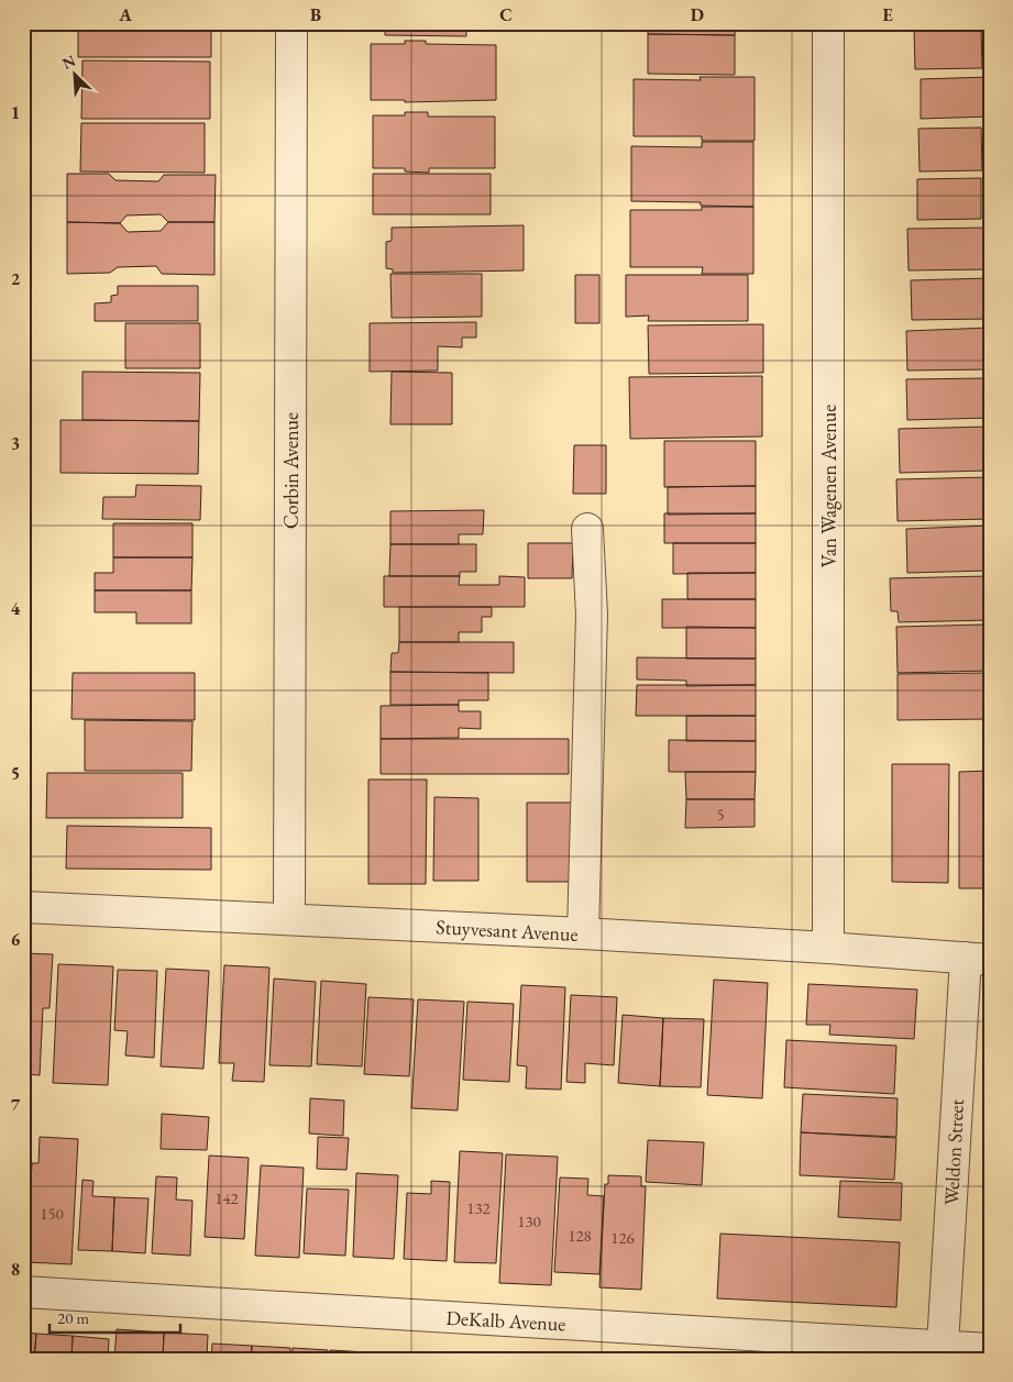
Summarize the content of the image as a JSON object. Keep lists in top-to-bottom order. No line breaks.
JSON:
{"streets":{"street":["Corbin Avenue","Van Wagenen Avenue","Stuyvesant Avenue","Weldon Street","DeKalb Avenue"]},"crossings":[["Corbin Avenue","Stuyvesant Avenue"],["Van Wagenen Avenue","Stuyvesant Avenue"],["Stuyvesant Avenue","Weldon Street"],["Weldon Street","DeKalb Avenue"]],"house_numbers":["5","142","132","150","130","128","126"],"scale_bar":"20 m","north":"top left","grid":{"columns":["A","B","C","D","E"],"rows":["1","2","3","4","5","6","7","8"]}}
